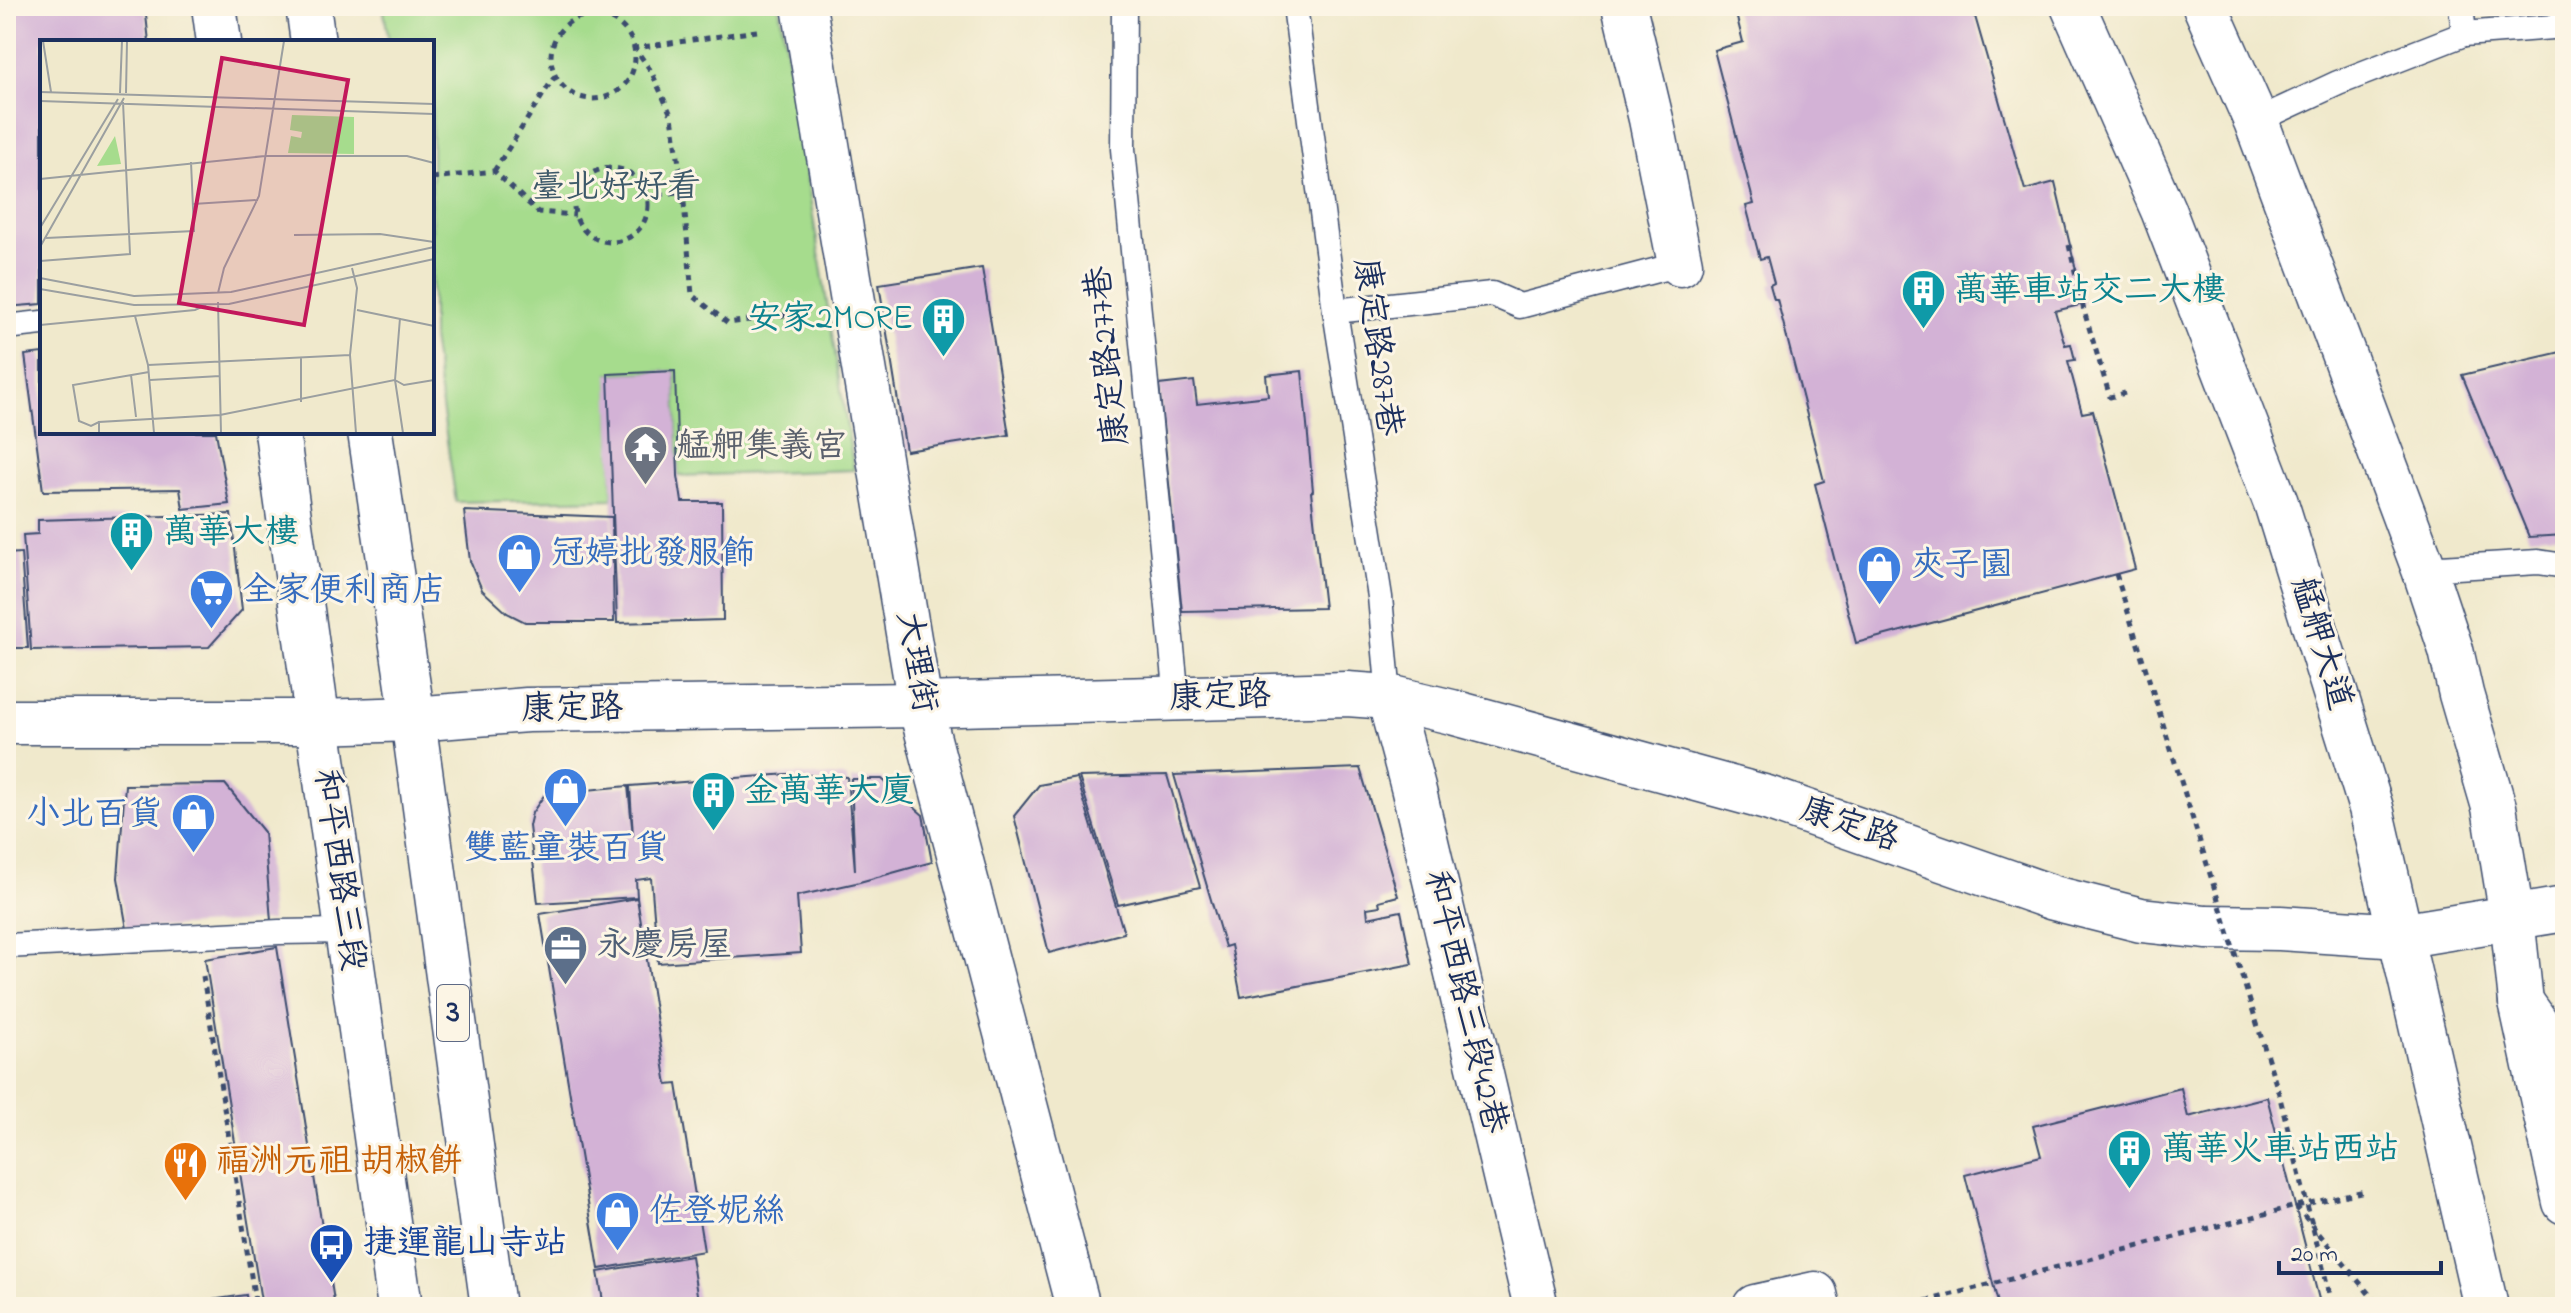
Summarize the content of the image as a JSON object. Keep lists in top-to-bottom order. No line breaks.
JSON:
{"streets":{"street":["艋舺大道","大理街","康定路","和平西路三段","和平西路三段42巷","3"],"lane":["康定路287巷","康定路277巷"]},"crossings":[["康定路287巷","康定路"],["康定路287巷","和平西路三段42巷"],["康定路277巷","康定路"],["艋舺大道","康定路"],["大理街","康定路"],["康定路","和平西路三段"],["康定路","和平西路三段42巷"],["康定路","3"]],"parks":["臺北好好看"],"places":{"building":["萬華車站交二大樓","安家2MORE","萬華大樓","金萬華大廈","萬華火車站西站"],"temple":["艋舺集義宮"],"shop":["冠婷批發服飾","夾子園","雙藍童裝百貨","小北百貨","佐登妮絲"],"supermarket":["全家便利商店"],"office":["永慶房屋"],"restaurant":["福洲元祖 胡椒餅"],"bus stop":["捷運龍山寺站"]},"scale_bar":"20 m"}
